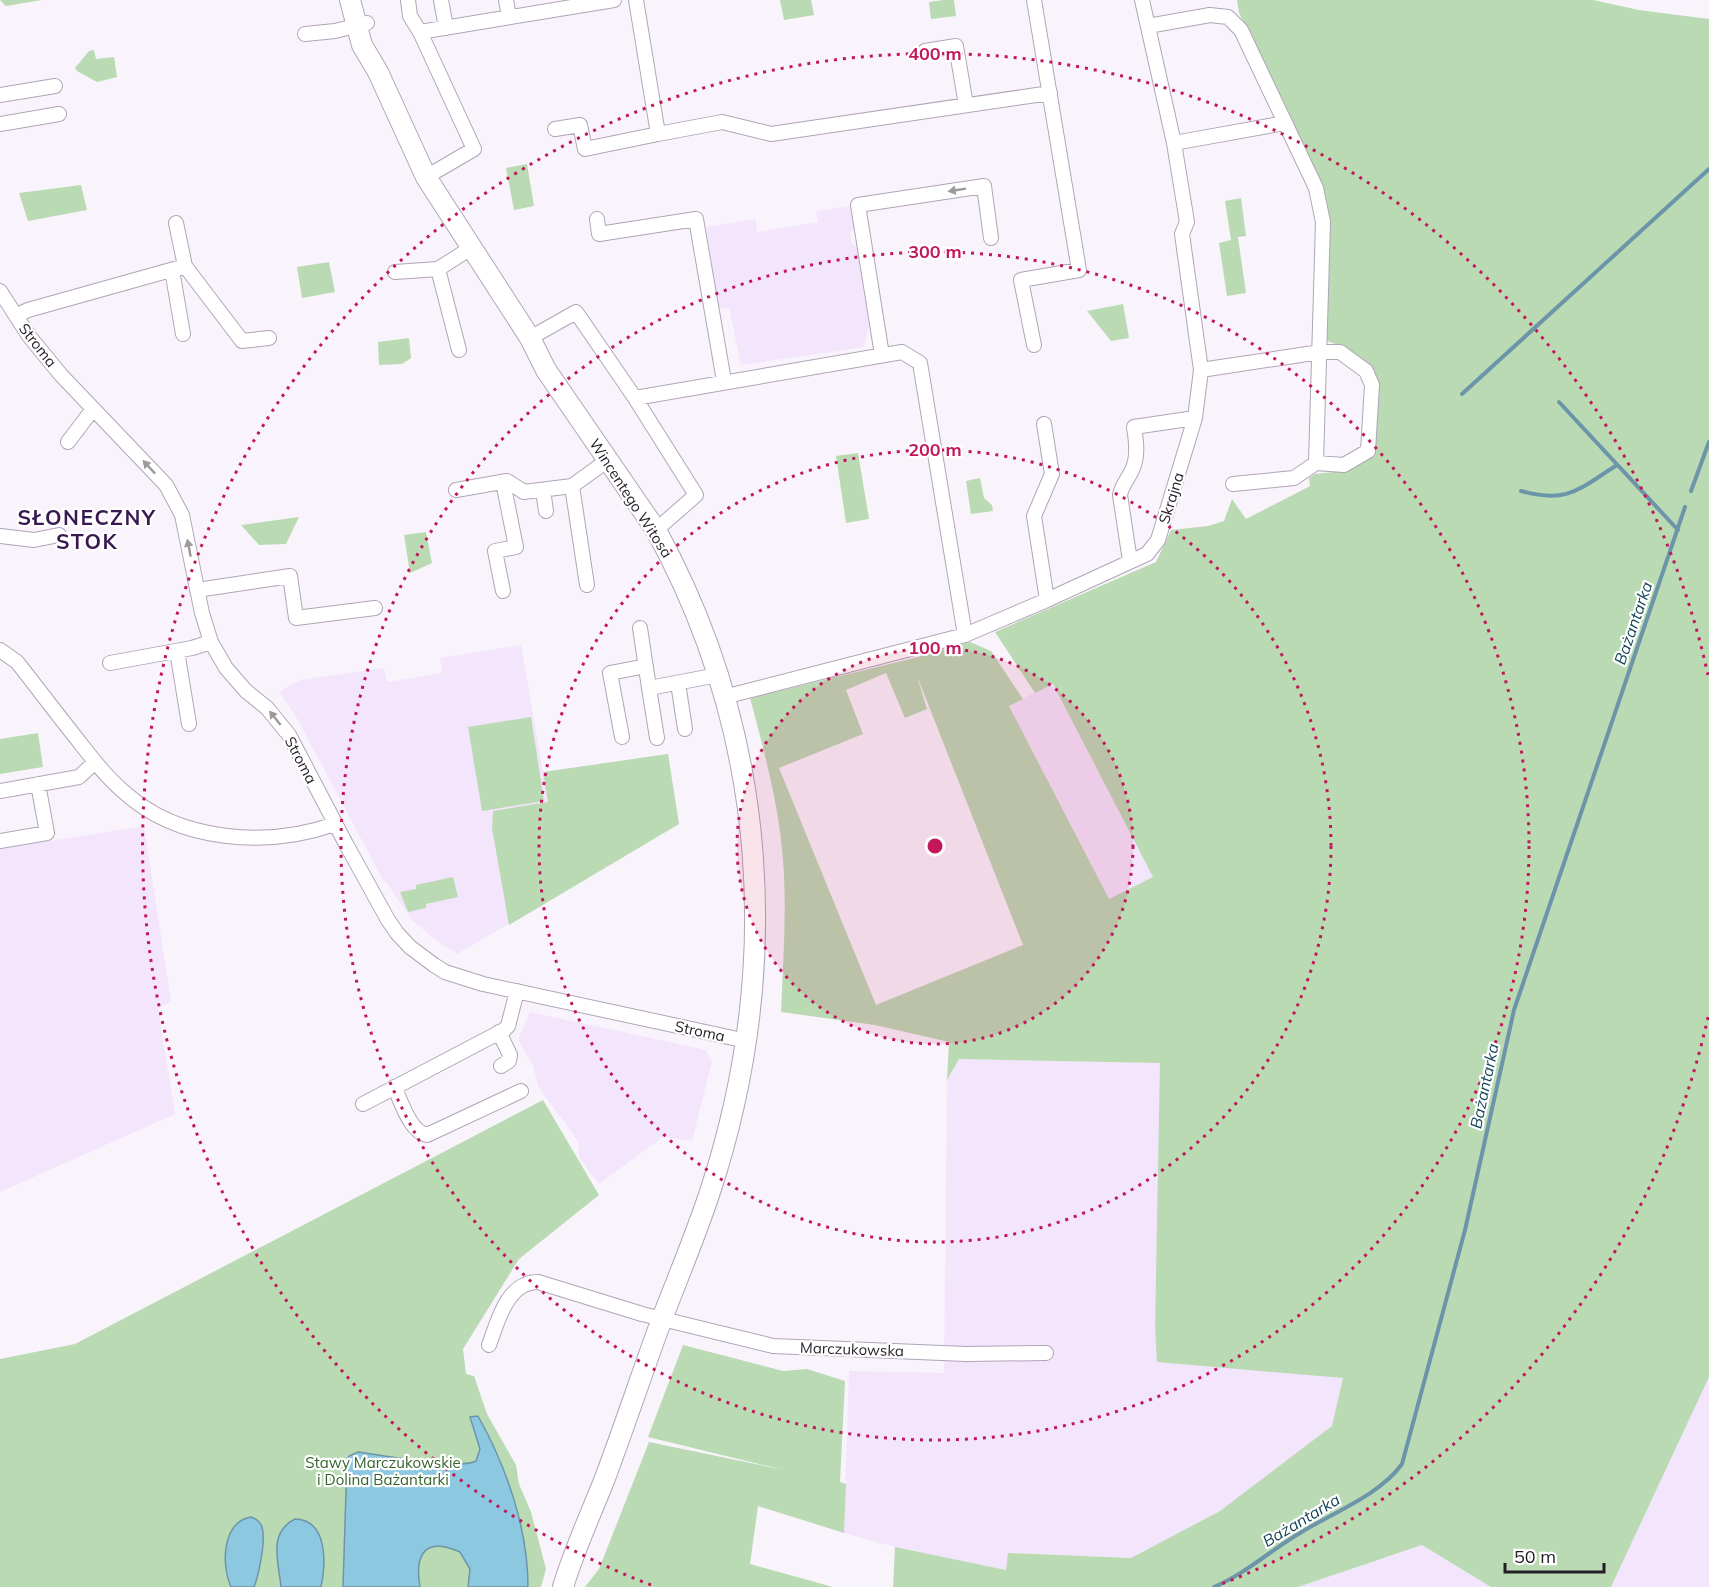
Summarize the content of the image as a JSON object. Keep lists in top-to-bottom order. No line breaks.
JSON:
{"streets":{"street":["Stroma","Wincentego Witosa","Skrajna","Marczukowska"]},"crossings":[["Stroma","Wincentego Witosa"],["Wincentego Witosa","Skrajna"]],"one_way":["Stroma"],"districts":["SŁONECZNY STOK"],"water":["Bażantarka"],"parks":["Stawy Marczukowskie i Dolina Bażantarki"],"scale_bar":"50 m","rings":["400 m","300 m","200 m","100 m"]}
